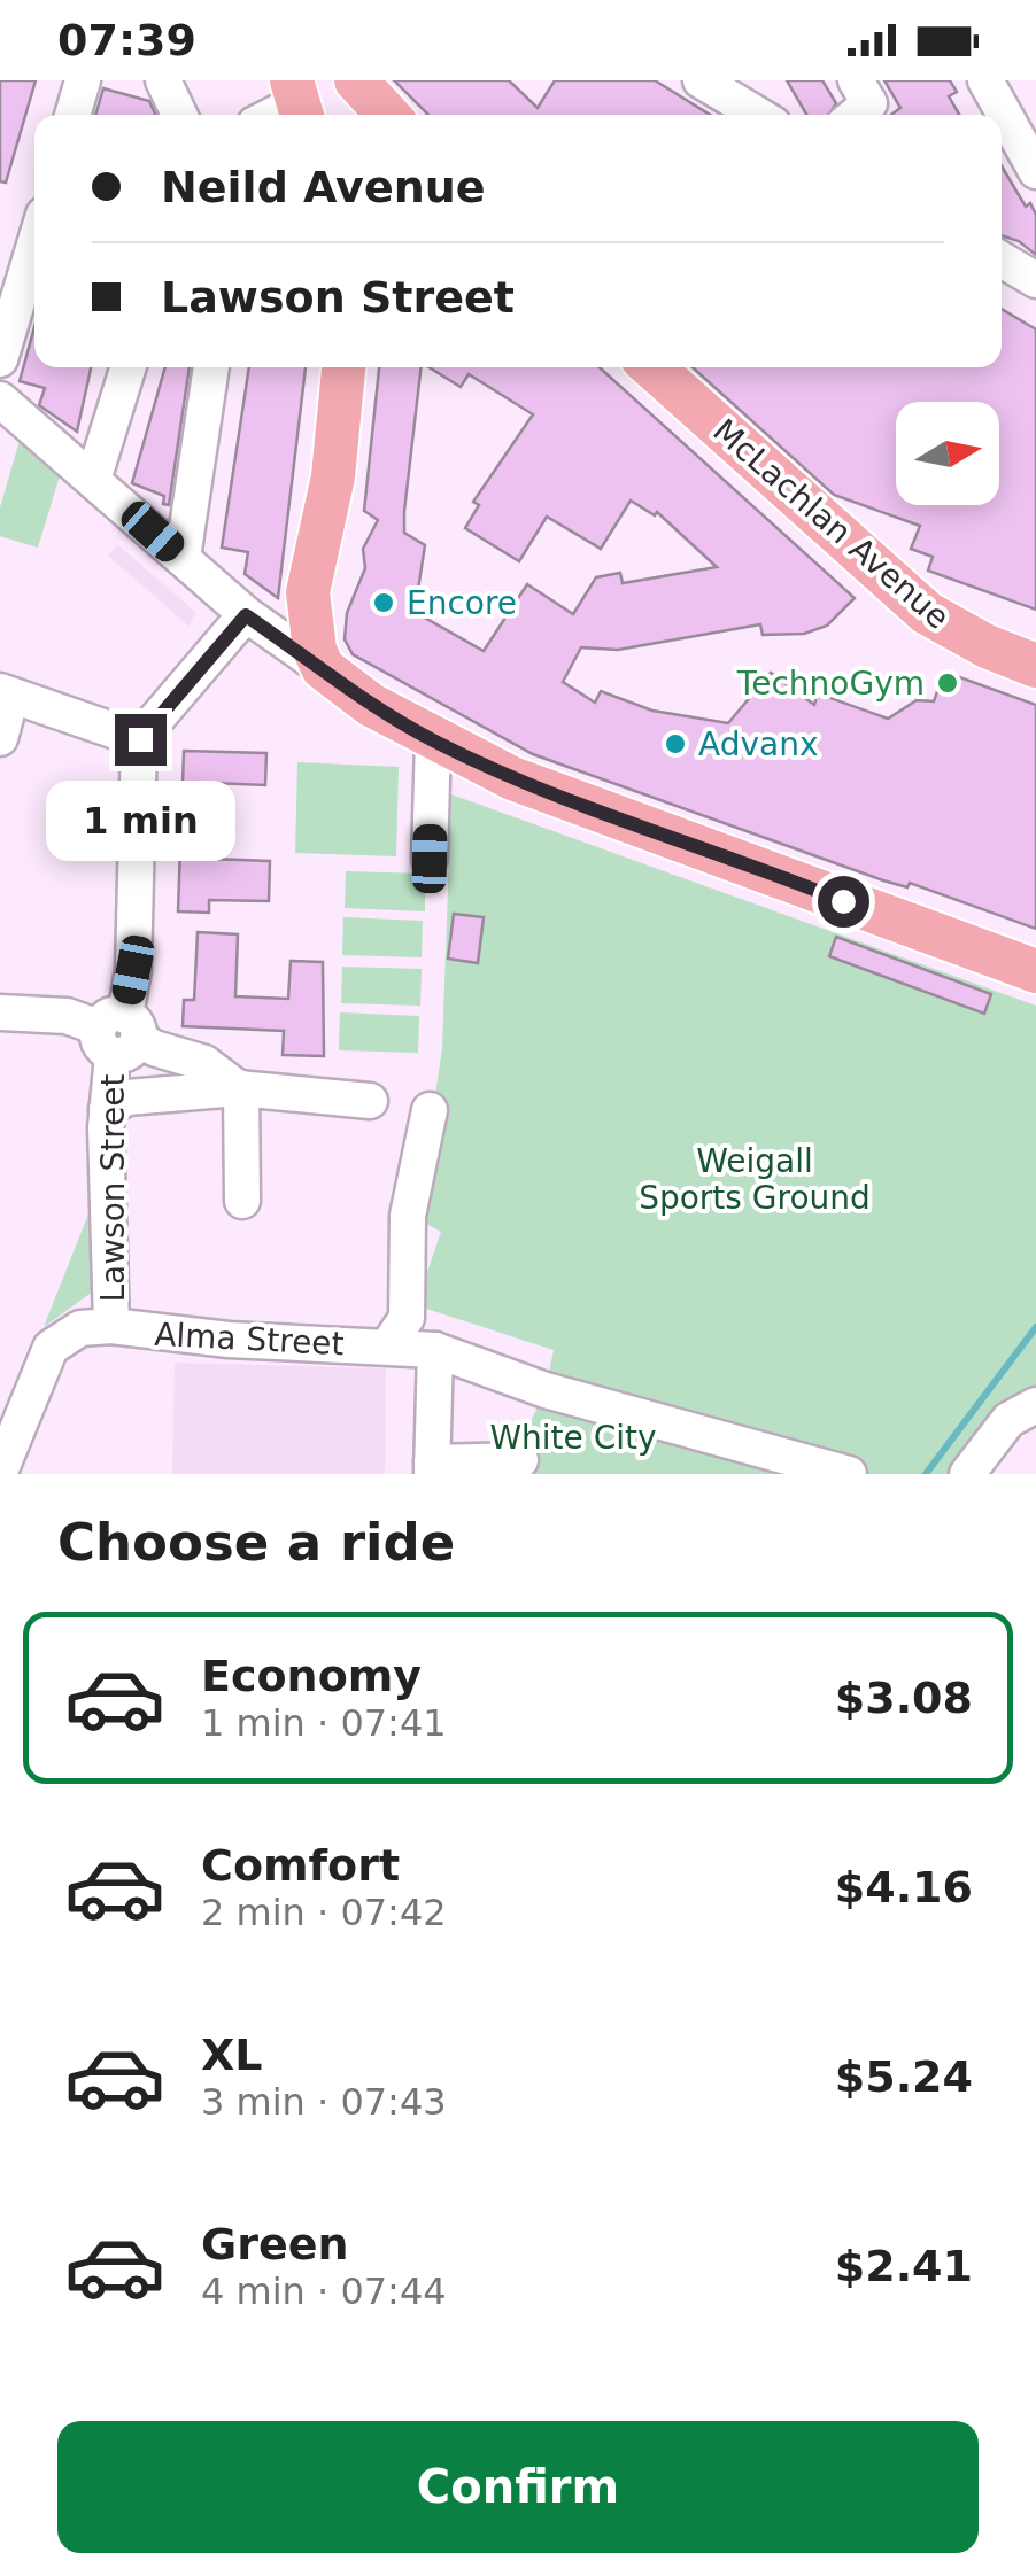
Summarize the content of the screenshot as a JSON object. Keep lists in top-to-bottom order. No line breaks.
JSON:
{"streets":{"main road":["McLachlan Avenue"],"street":["Lawson Street","Alma Street"]},"crossings":[["Lawson Street","Alma Street"]],"parks":["Weigall Sports Ground","White City"],"places":["Encore","TechnoGym","Advanx"],"north":"right","page":{"status":"07:39","banner":["Neild Avenue","Lawson Street"],"bubble":"1 min","heading":"Choose a ride","list":[{"name":"Economy","note":"1 min · 07:41","value":"$3.08"},{"name":"Comfort","note":"2 min · 07:42","value":"$4.16"},{"name":"XL","note":"3 min · 07:43","value":"$5.24"},{"name":"Green","note":"4 min · 07:44","value":"$2.41"}],"buttons":"Confirm"}}
